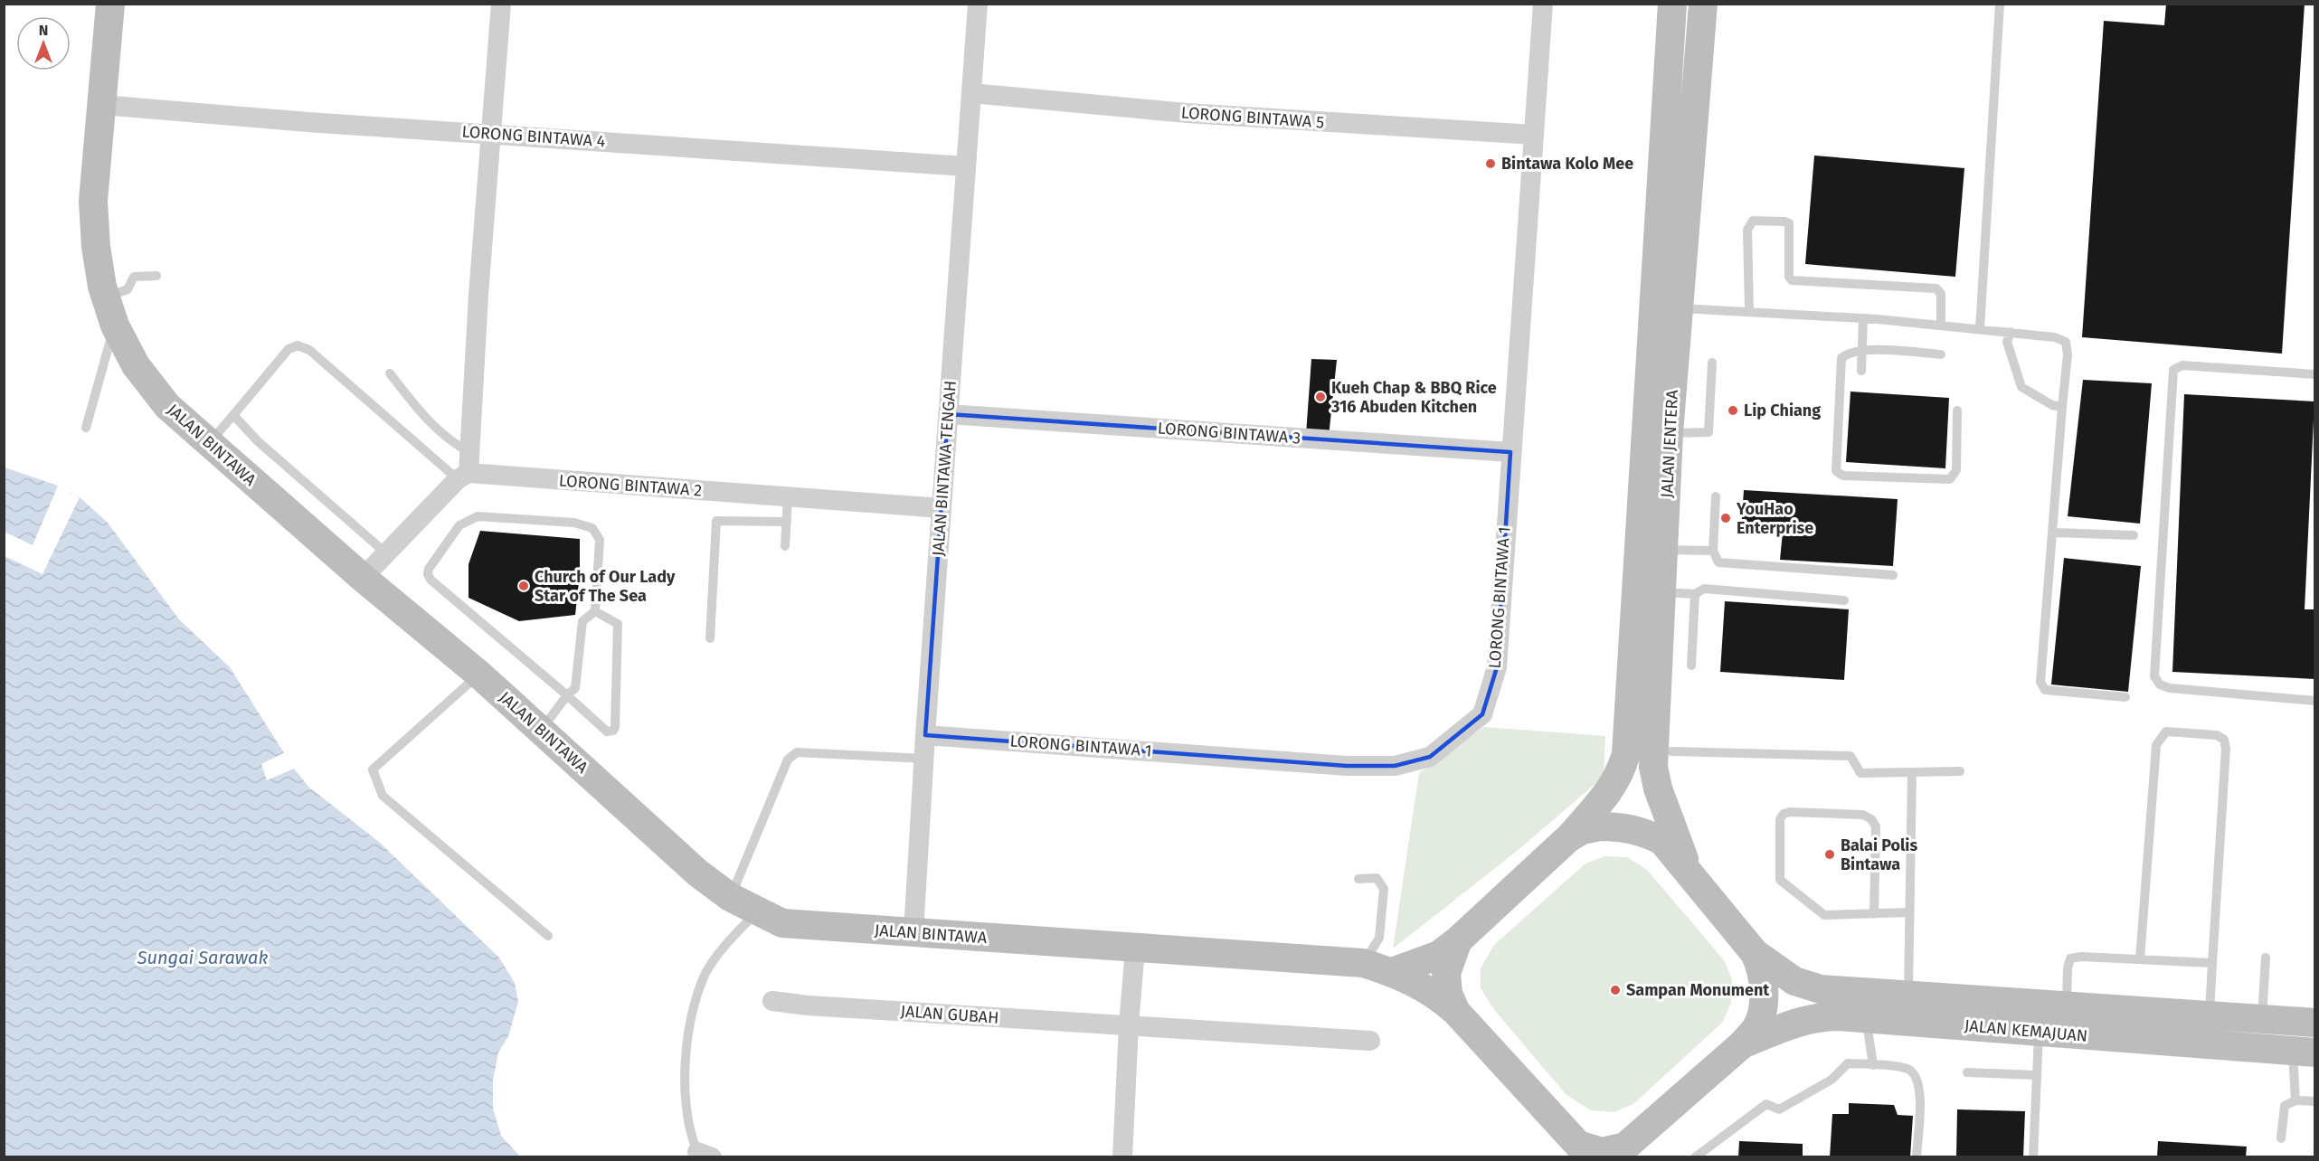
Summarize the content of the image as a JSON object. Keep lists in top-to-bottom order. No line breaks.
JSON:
{"streets":{"street":["LORONG BINTAWA 5","LORONG BINTAWA 4","LORONG BINTAWA 3","JALAN JENTERA","JALAN BINTAWA","JALAN BINTAWA TENGAH","LORONG BINTAWA 2","LORONG BINTAWA 1","JALAN GUBAH","JALAN KEMAJUAN"]},"crossings":[["LORONG BINTAWA 5","JALAN BINTAWA TENGAH"],["LORONG BINTAWA 5","LORONG BINTAWA 1"],["LORONG BINTAWA 4","JALAN BINTAWA"],["LORONG BINTAWA 4","JALAN BINTAWA TENGAH"],["LORONG BINTAWA 3","JALAN BINTAWA TENGAH"],["LORONG BINTAWA 3","LORONG BINTAWA 1"],["JALAN BINTAWA","JALAN BINTAWA TENGAH"],["JALAN BINTAWA TENGAH","LORONG BINTAWA 2"],["JALAN BINTAWA TENGAH","LORONG BINTAWA 1"]],"water":["Sungai Sarawak"],"places":["Bintawa Kolo Mee","Kueh Chap & BBQ Rice 316 Abuden Kitchen","Lip Chiang","YouHao Enterprise","Church of Our Lady Star of The Sea","Balai Polis Bintawa","Sampan Monument"],"north":"top"}
